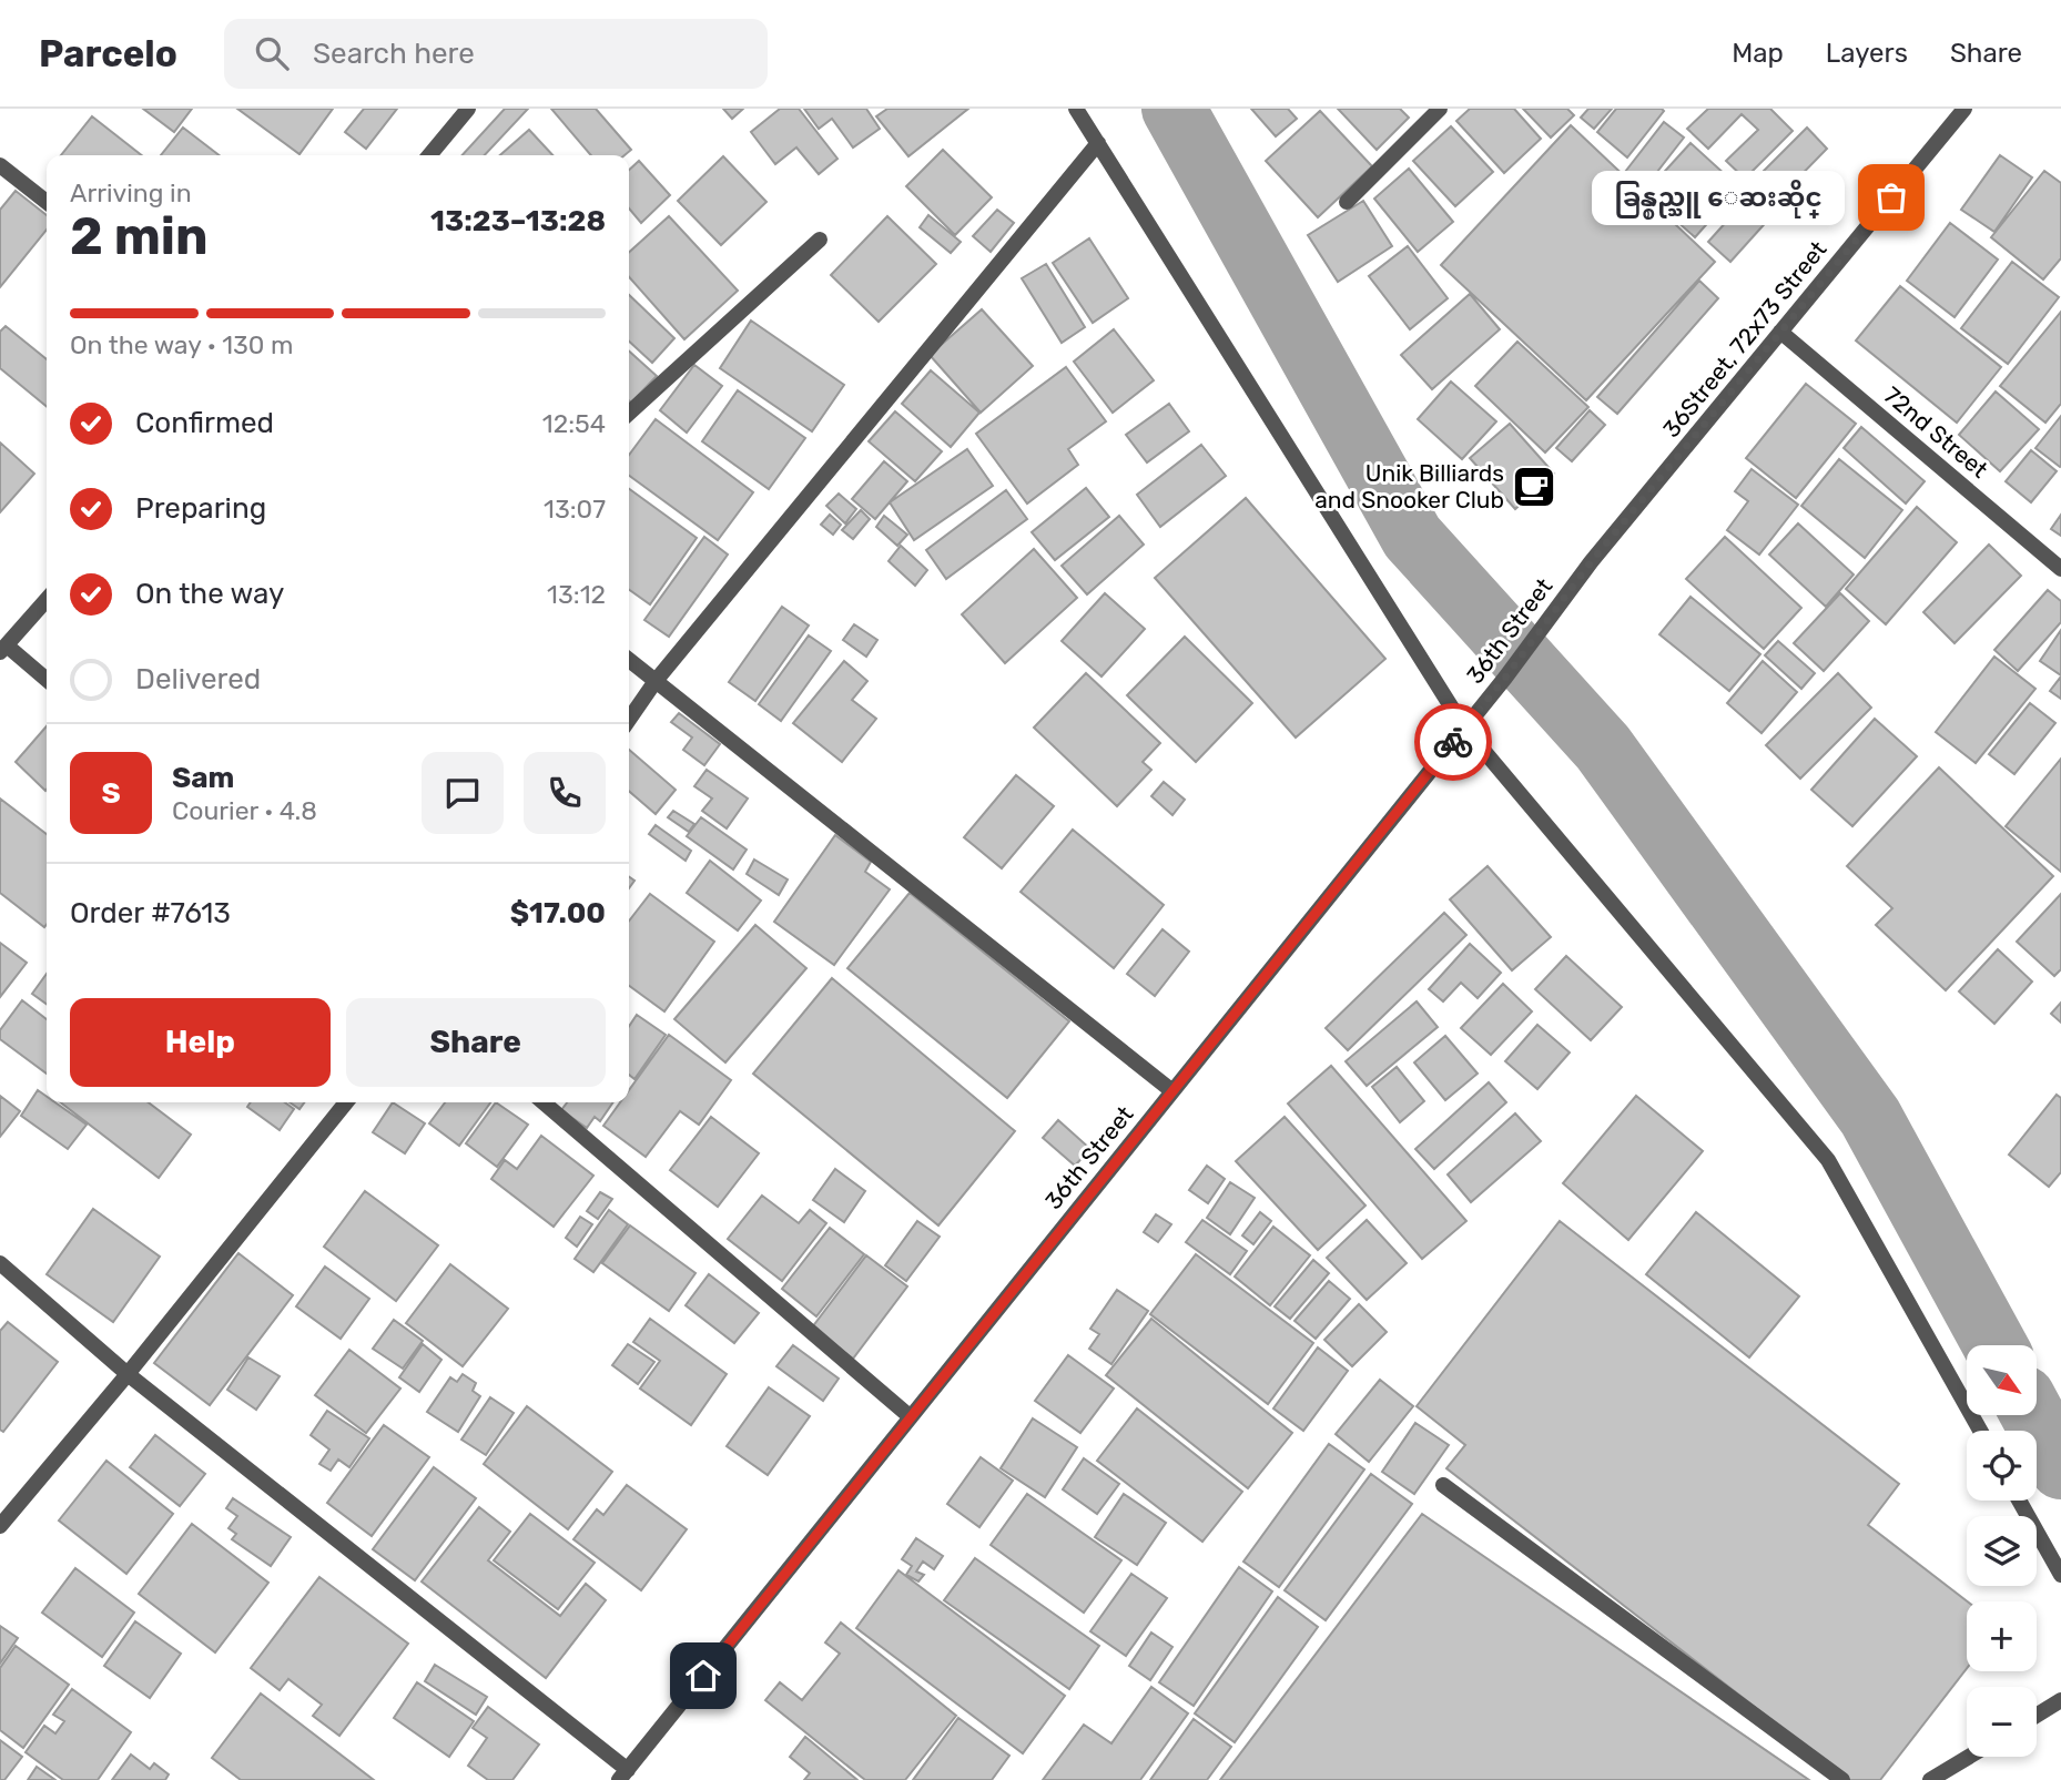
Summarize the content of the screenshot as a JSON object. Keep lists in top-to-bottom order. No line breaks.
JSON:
{"streets":{"street":["36Street, 72x73 Street","72nd Street","36th Street"]},"crossings":[["36Street, 72x73 Street","72nd Street"],["36Street, 72x73 Street","36th Street"]],"places":{"other":["ခြန္စည္သူ ေဆးဆိုင္"],"cafe":["Unik Billiards and Snooker Club"]},"north":"bottom right","page":{"header":"Parcelo","search":"Search here","nav":["Map","Layers","Share"],"heading":["2 min","Arriving in","13:23–13:28"],"panel":["Sam","Courier · 4.8","Order #7613","$17.00"],"bubble":"ခြန္စည္သူ ေဆးဆိုင္","bar":"On the way · 130 m","list":[["Confirmed","12:54"],["Preparing","13:07"],["On the way","13:12"],"Delivered"],"round":"S","buttons":["Help","Share"],"map_buttons":["+","−"]}}
